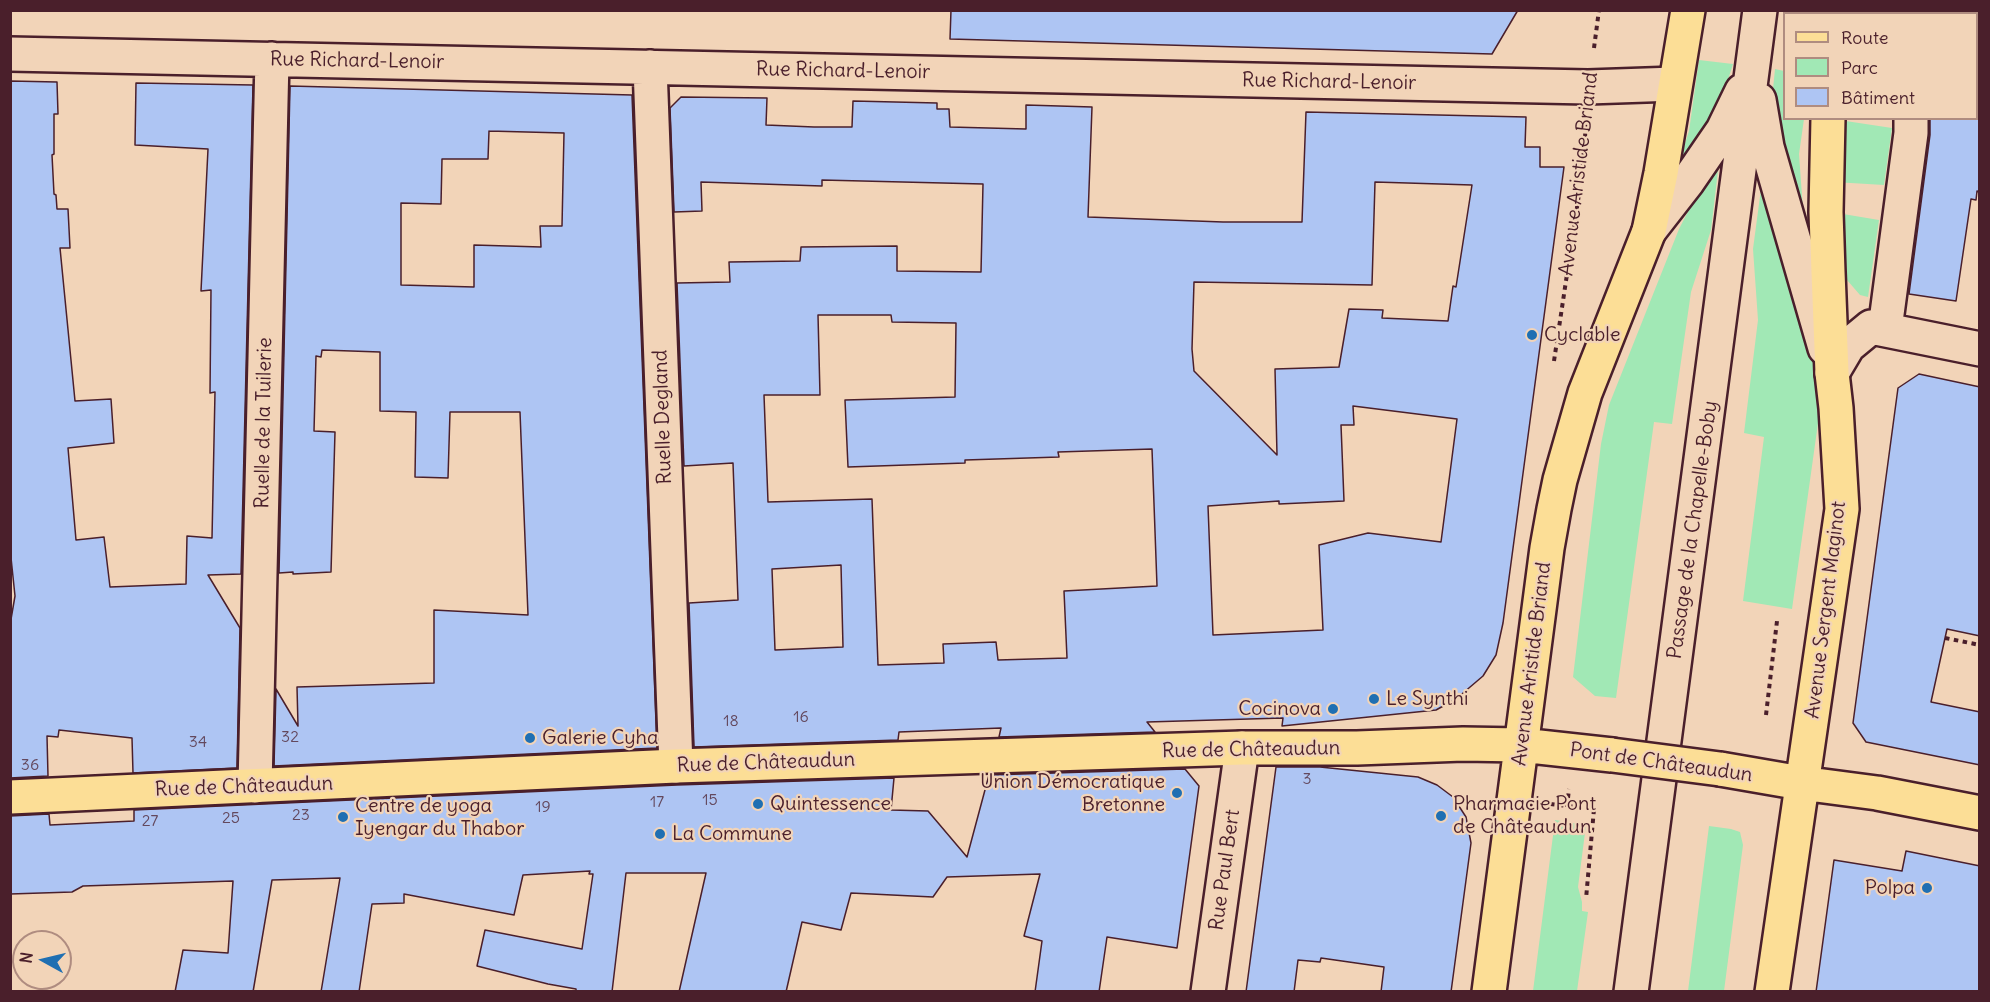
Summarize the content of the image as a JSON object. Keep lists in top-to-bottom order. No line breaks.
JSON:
{"streets":{"main road":["Avenue Aristide Briand","Avenue Sergent Maginot","Rue de Châteaudun","Pont de Châteaudun"],"street":["Rue Richard-Lenoir","Ruelle Degland","Ruelle de la Tuilerie","Passage de la Chapelle-Boby","Rue Paul Bert"]},"crossings":[["Rue Richard-Lenoir","Avenue Aristide Briand"],["Rue Richard-Lenoir","Ruelle Degland"],["Rue Richard-Lenoir","Ruelle de la Tuilerie"],["Avenue Aristide Briand","Passage de la Chapelle-Boby"],["Avenue Aristide Briand","Rue de Châteaudun"],["Avenue Aristide Briand","Pont de Châteaudun"],["Ruelle Degland","Rue de Châteaudun"],["Ruelle de la Tuilerie","Rue de Châteaudun"],["Passage de la Chapelle-Boby","Avenue Sergent Maginot"],["Avenue Sergent Maginot","Pont de Châteaudun"],["Rue de Châteaudun","Pont de Châteaudun"],["Rue de Châteaudun","Rue Paul Bert"]],"places":["Cyclable","Le Synthi","Cocinova","Galerie Cyha","Union Démocratique Bretonne","Quintessence","Pharmacie Pont de Châteaudun","Centre de yoga Iyengar du Thabor","La Commune","Polpa"],"house_numbers":["16","18","32","34","36","3","15","17","19","23","25","27"],"legend":["Route","Parc","Bâtiment"],"north":"left"}
